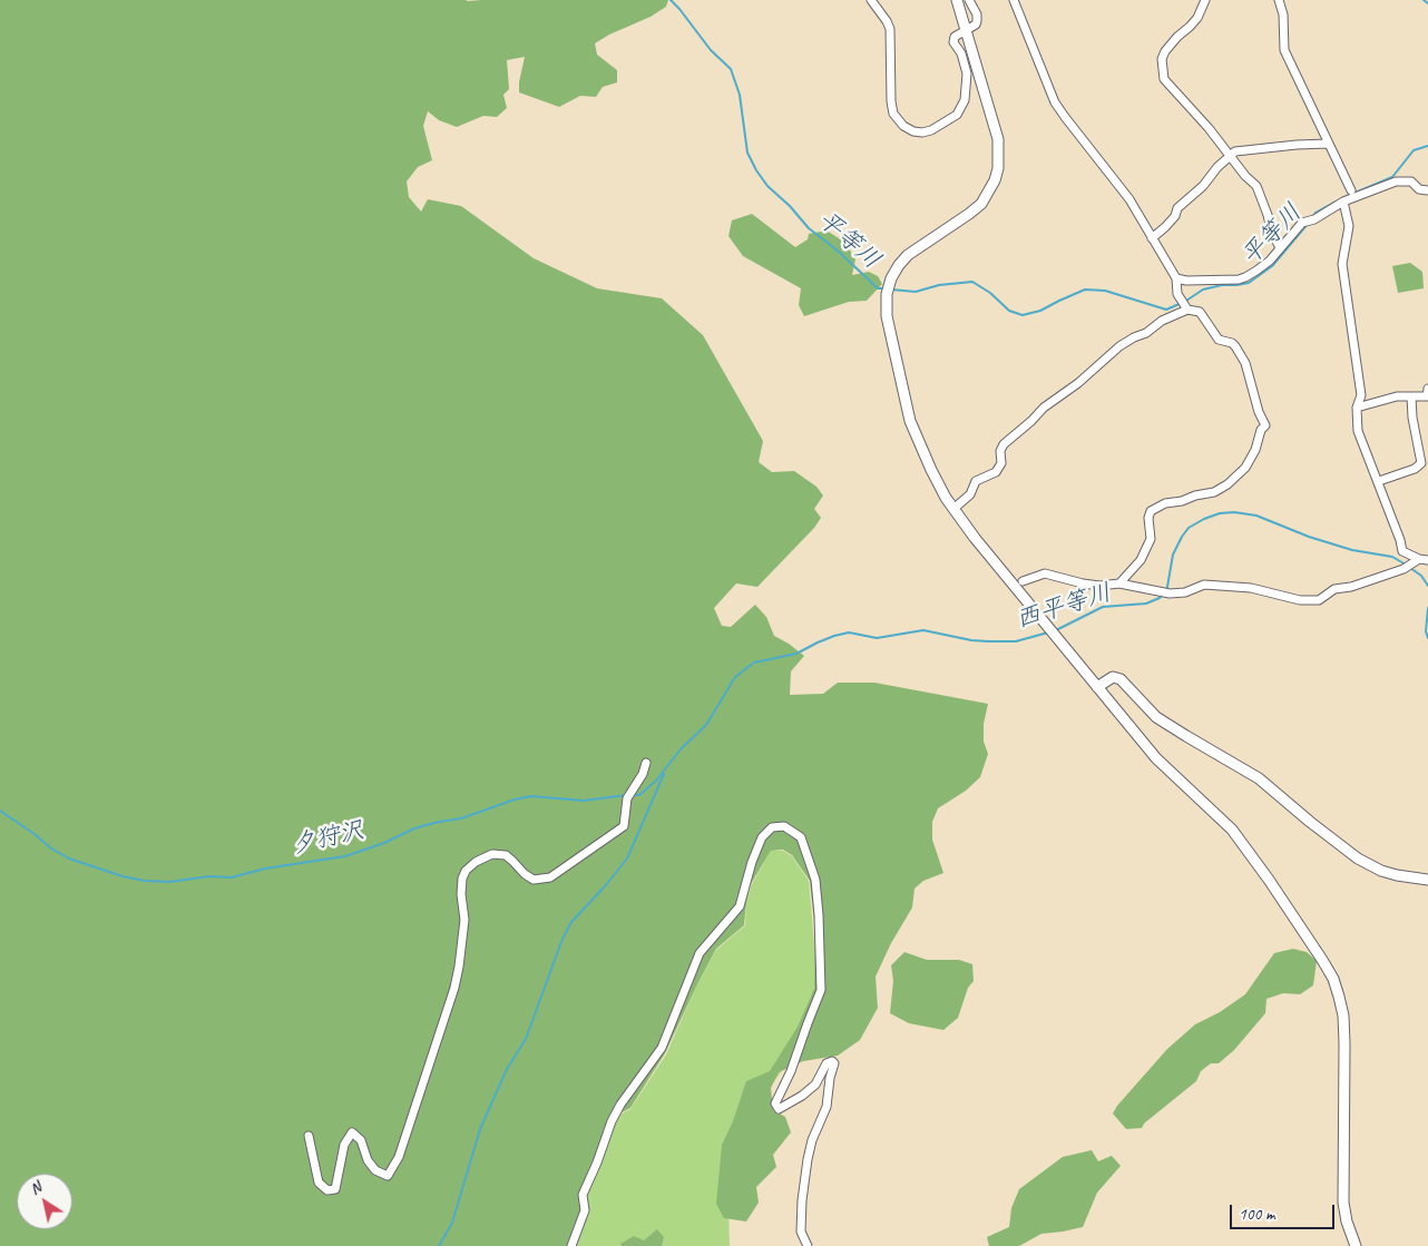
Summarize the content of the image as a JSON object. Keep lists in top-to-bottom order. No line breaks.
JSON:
{"water":["平等川","西平等川","夕狩沢"],"scale_bar":"100 m","north":"top left"}
